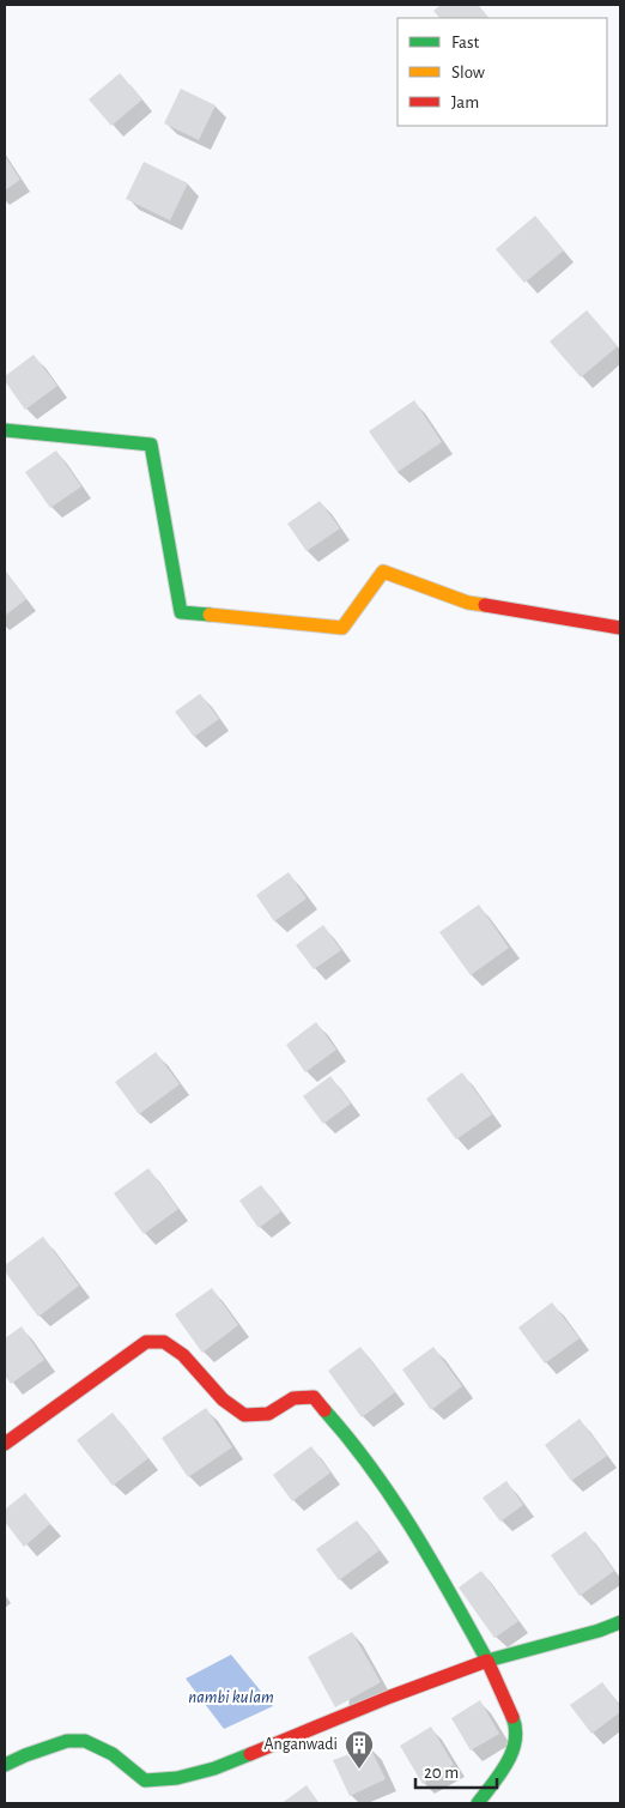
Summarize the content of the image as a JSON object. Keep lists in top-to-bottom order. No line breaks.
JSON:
{"water":["nambi kulam"],"places":{"building":["Anganwadi"]},"legend":["Fast","Slow","Jam"],"scale_bar":"20 m"}
